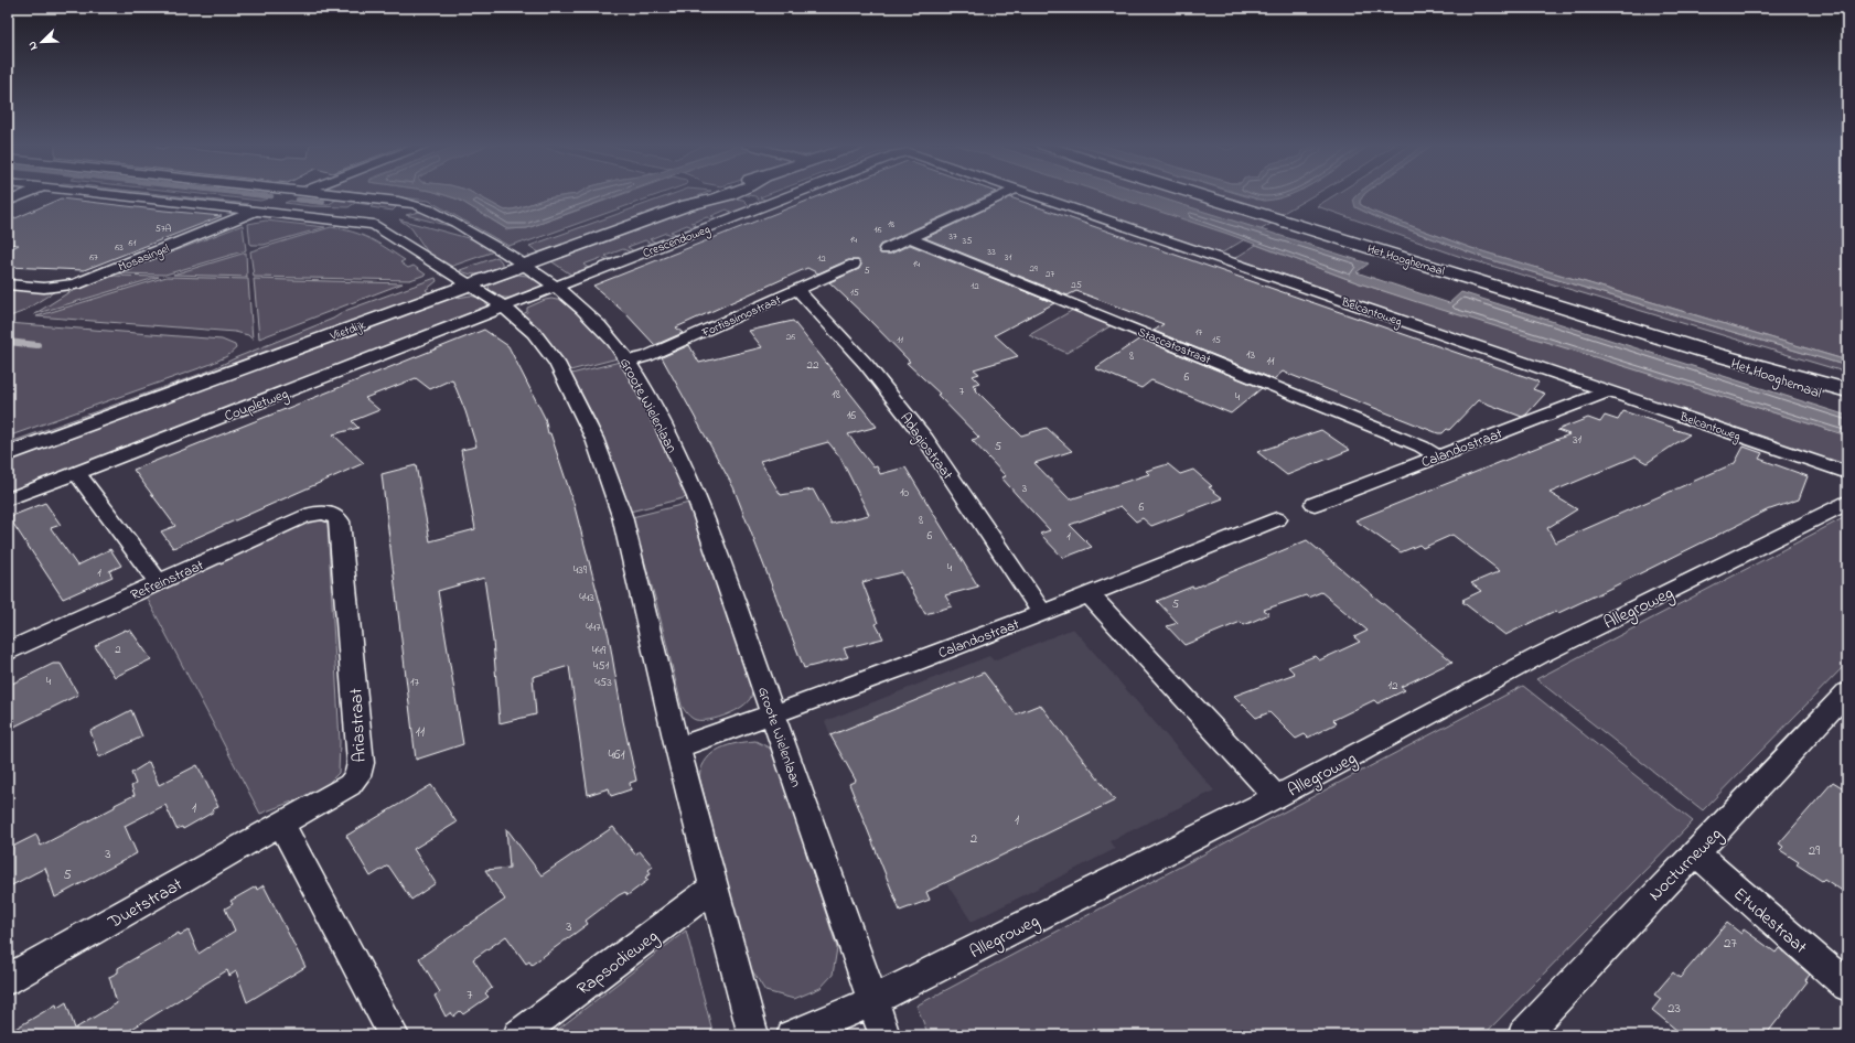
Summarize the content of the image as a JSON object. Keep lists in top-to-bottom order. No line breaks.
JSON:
{"streets":{"street":["Crescendoweg","Mosasingel","Het Hooghemaal","Belcantoweg","Fortissimostraat","Vlietdijk","Staccatostraat","Coupletweg","Groote Wielenlaan","Adagiostraat","Calandostraat","Refreinstraat","Allegroweg","Ariastraat","Nocturneweg","Duetstraat","Etudestraat","Rapsodieweg"]},"crossings":[["Crescendoweg","Coupletweg"],["Crescendoweg","Groote Wielenlaan"],["Belcantoweg","Calandostraat"],["Fortissimostraat","Groote Wielenlaan"],["Fortissimostraat","Adagiostraat"],["Vlietdijk","Groote Wielenlaan"],["Staccatostraat","Calandostraat"],["Groote Wielenlaan","Calandostraat"],["Groote Wielenlaan","Allegroweg"],["Adagiostraat","Calandostraat"],["Refreinstraat","Ariastraat"],["Ariastraat","Duetstraat"],["Nocturneweg","Etudestraat"]],"house_numbers":["18","57A","16","37","14","35","61","63","33","67","31","12","14","29","5","27","25","12","15","17","26","11","15","13","8","11","22","6","7","18","4","16","31","5","3","10","6","8","6","1","4","439","1","443","5","447","2","449","451","4","17","453","12","11","461","1","1","2","29","3","5","3","27","7","23"],"north":"bottom left"}
